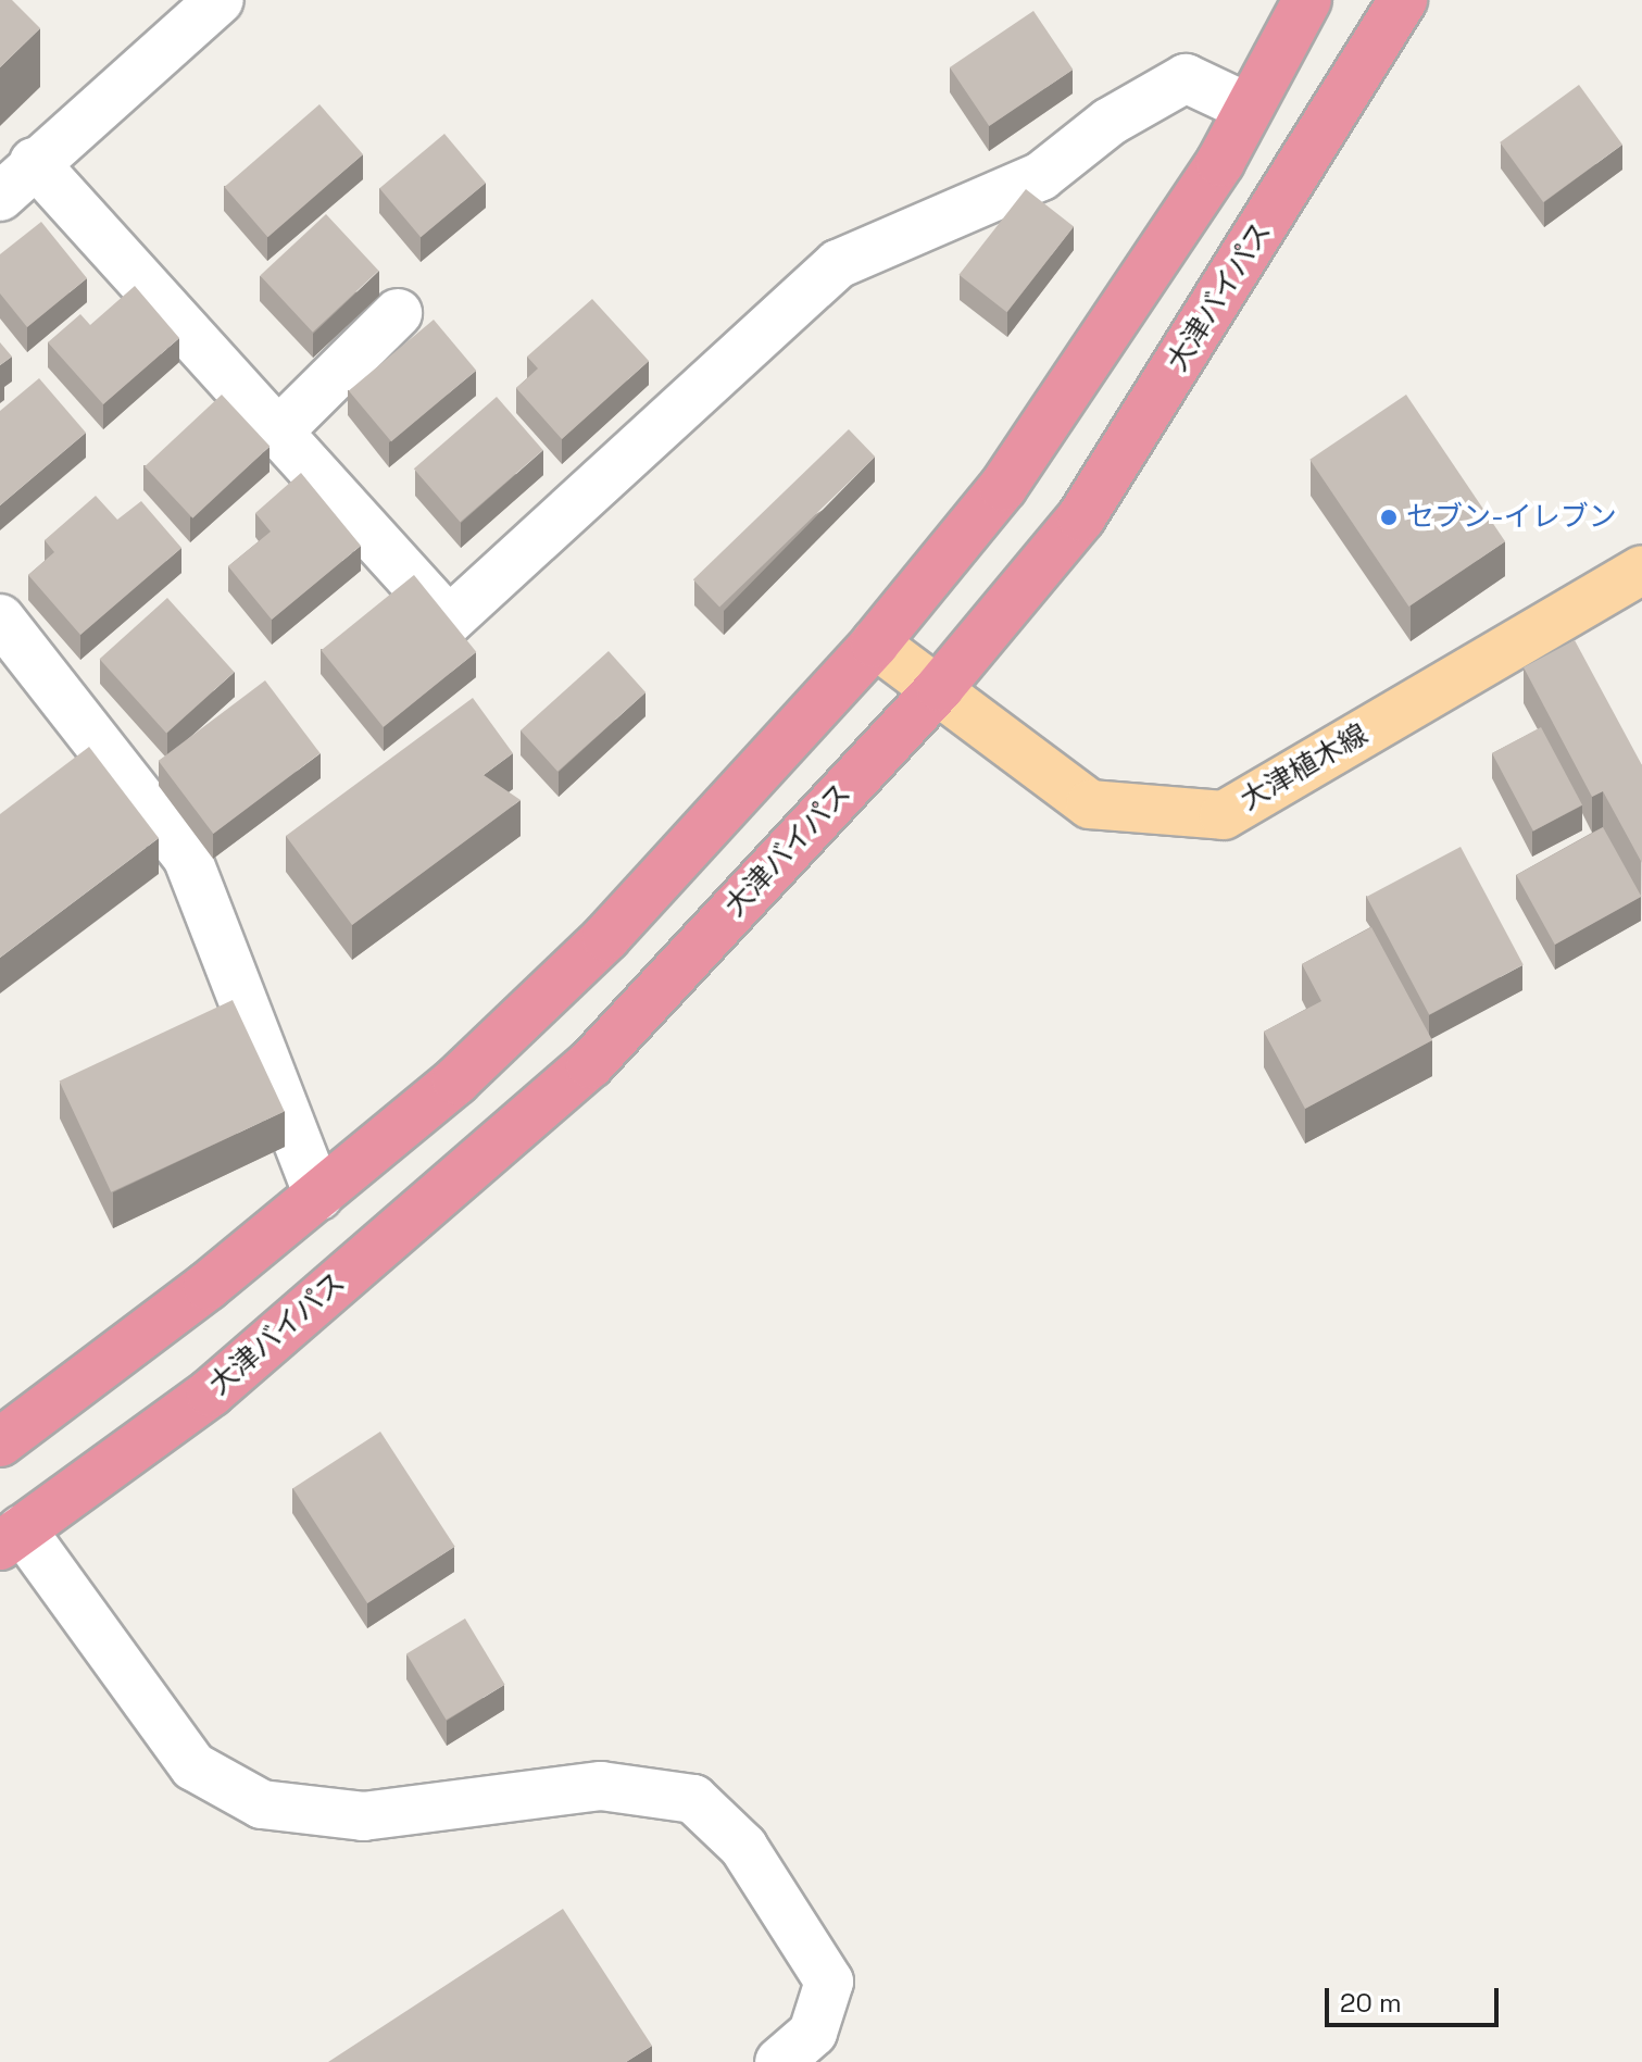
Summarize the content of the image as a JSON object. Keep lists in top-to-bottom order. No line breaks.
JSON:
{"streets":{"highway":["大津バイパス"],"main road":["大津植木線"]},"crossings":[["大津バイパス","大津植木線"]],"places":["セブン-イレブン"],"scale_bar":"20 m"}
